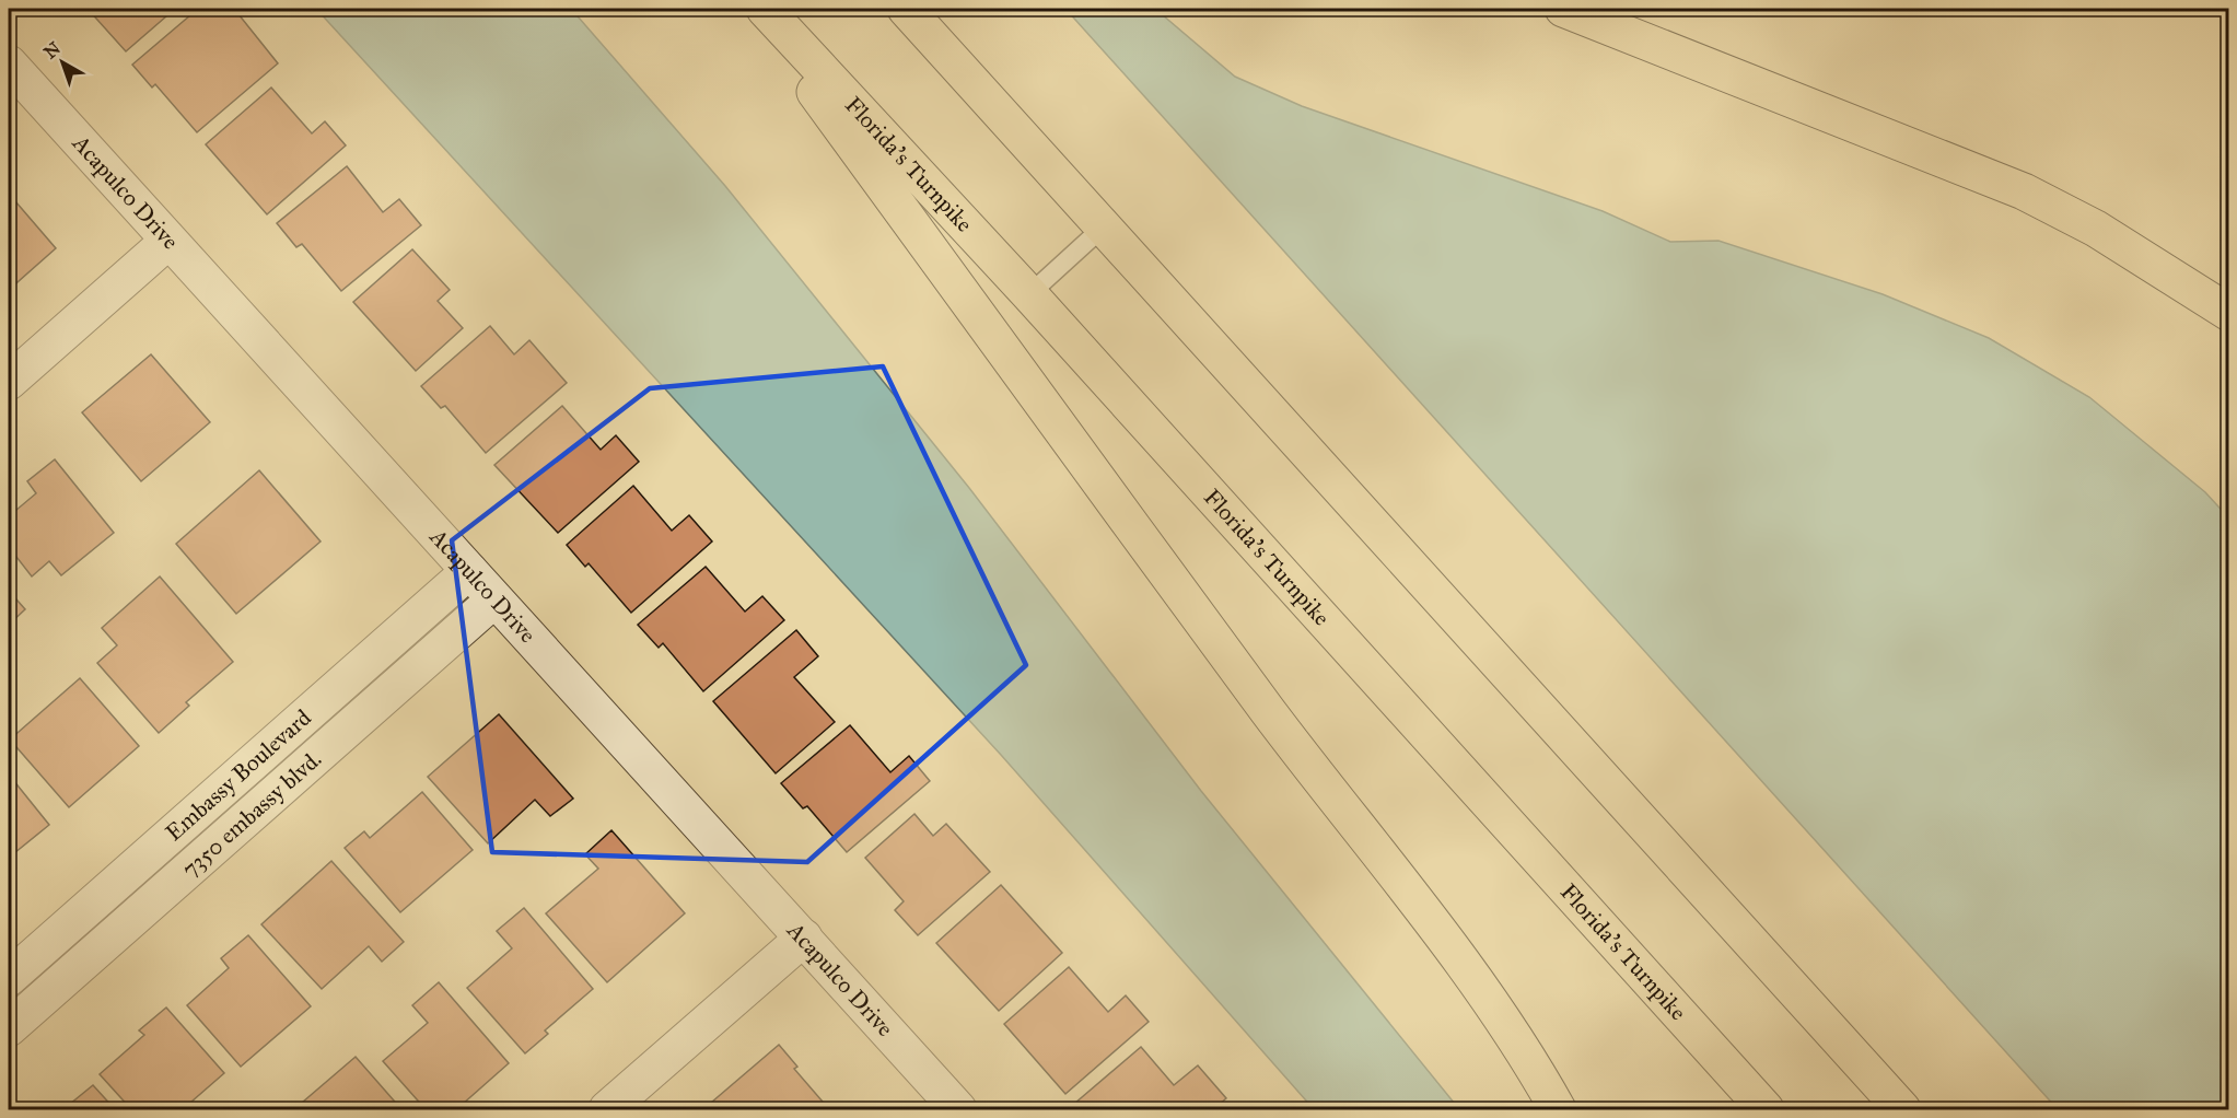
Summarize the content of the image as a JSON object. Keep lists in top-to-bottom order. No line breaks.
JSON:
{"streets":{"highway":["Florida's Turnpike"],"street":["Acapulco Drive","Embassy Boulevard","7350 embassy blvd."]},"crossings":[["Acapulco Drive","Embassy Boulevard"],["Acapulco Drive","7350 embassy blvd."]],"north":"top left"}
